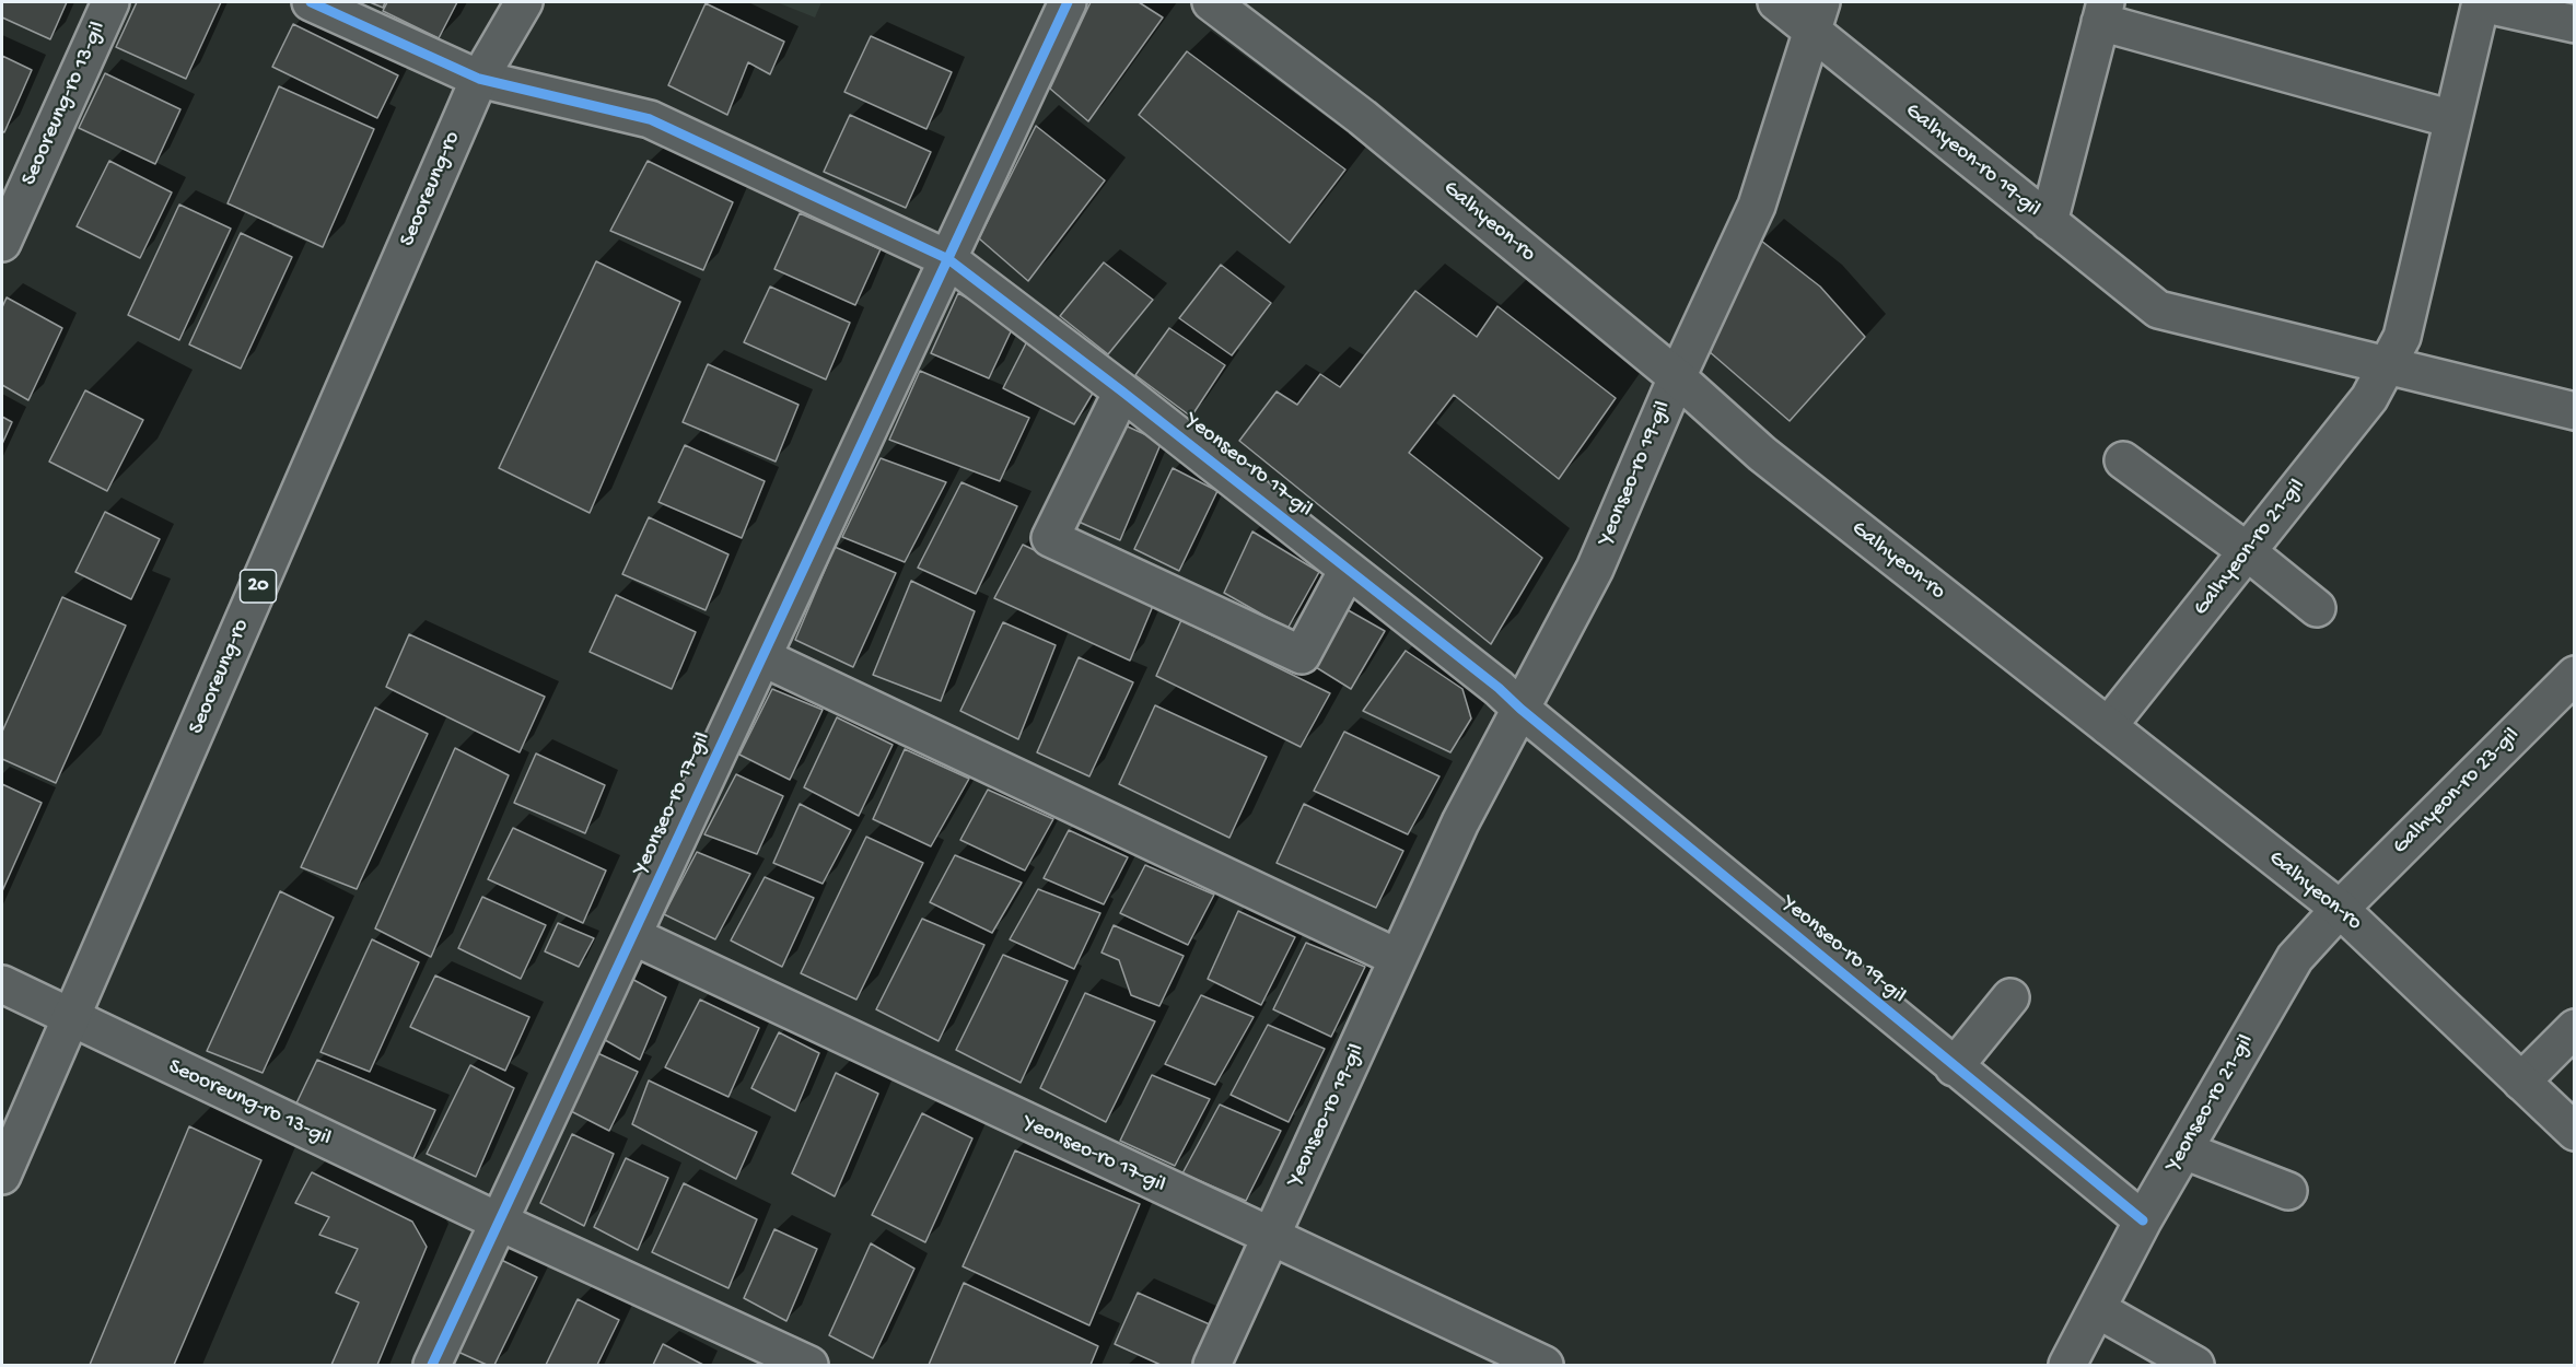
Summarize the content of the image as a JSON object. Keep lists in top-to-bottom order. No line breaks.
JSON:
{"streets":{"street":["Seooreung-ro 13-gil","Galhyeon-ro 19-gil","Seooreung-ro","Galhyeon-ro","Yeonseo-ro 17-gil","Yeonseo-ro 19-gil","Galhyeon-ro 21-gil","20","Galhyeon-ro 23-gil","Yeonseo-ro 21-gil"]},"crossings":[["Seooreung-ro 13-gil","Seooreung-ro"],["Seooreung-ro 13-gil","Yeonseo-ro 17-gil"],["Galhyeon-ro","Yeonseo-ro 19-gil"],["Galhyeon-ro","Galhyeon-ro 21-gil"],["Galhyeon-ro","Galhyeon-ro 23-gil"],["Galhyeon-ro","Yeonseo-ro 21-gil"],["Yeonseo-ro 17-gil","Yeonseo-ro 19-gil"],["Yeonseo-ro 19-gil","Yeonseo-ro 21-gil"],["Galhyeon-ro 23-gil","Yeonseo-ro 21-gil"]]}
